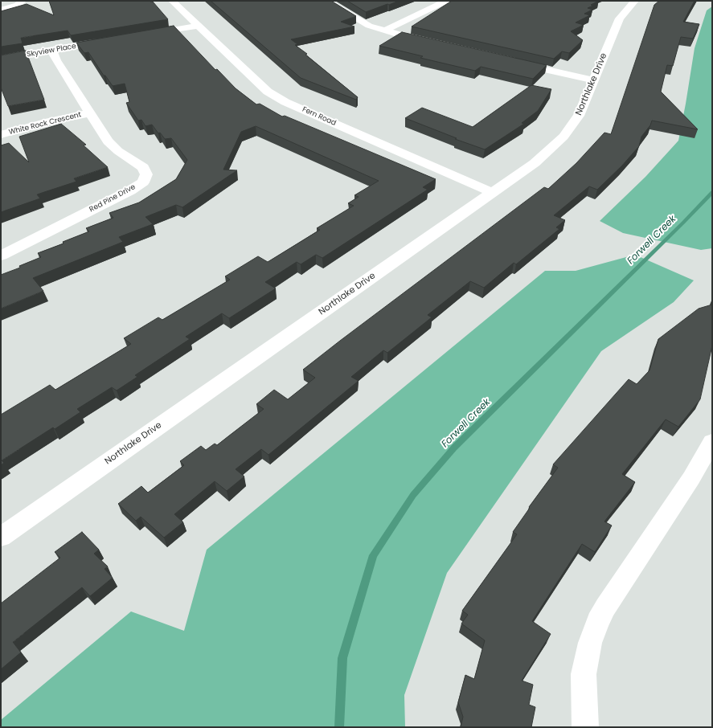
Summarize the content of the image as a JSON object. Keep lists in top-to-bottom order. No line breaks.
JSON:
{"streets":{"street":["Skyview Place","Northlake Drive","Fern Road","White Rock Crescent","Red Pine Drive"]},"crossings":[["Skyview Place","Red Pine Drive"],["Northlake Drive","Fern Road"],["White Rock Crescent","Red Pine Drive"]],"water":["Forwell Creek"]}
